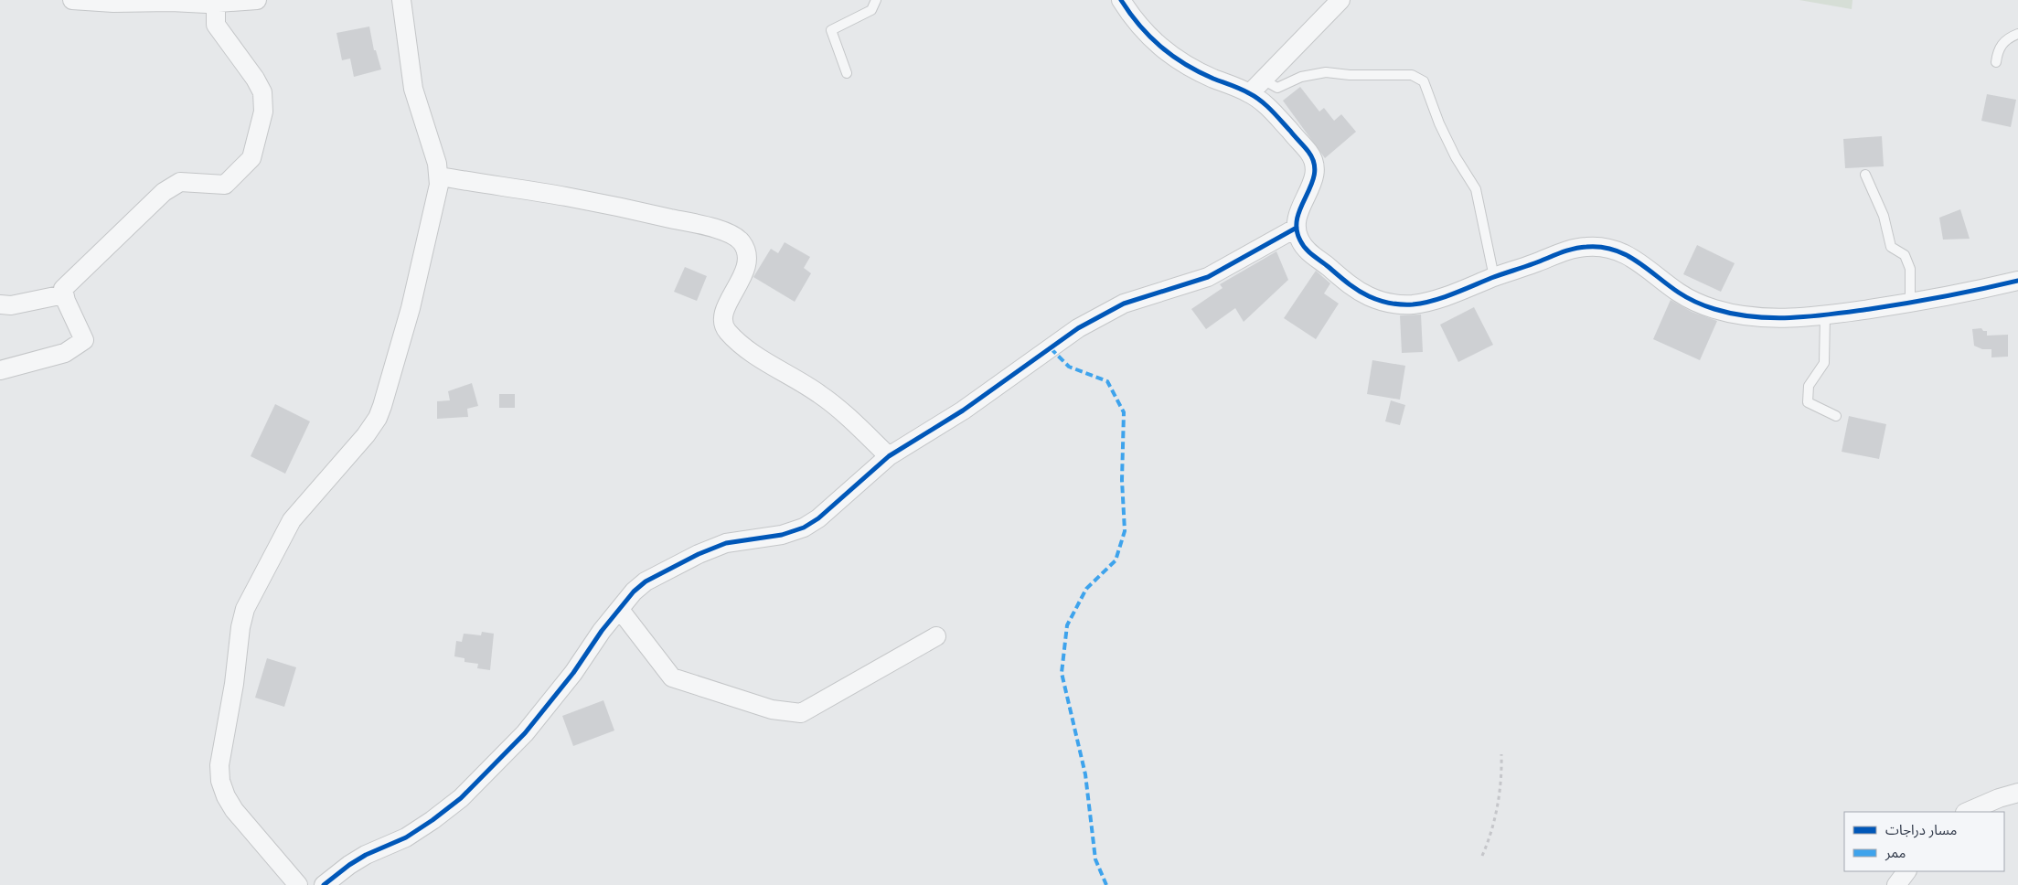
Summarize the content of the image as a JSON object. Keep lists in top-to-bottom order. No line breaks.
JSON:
{"legend":["مسار دراجات","ممر"]}
